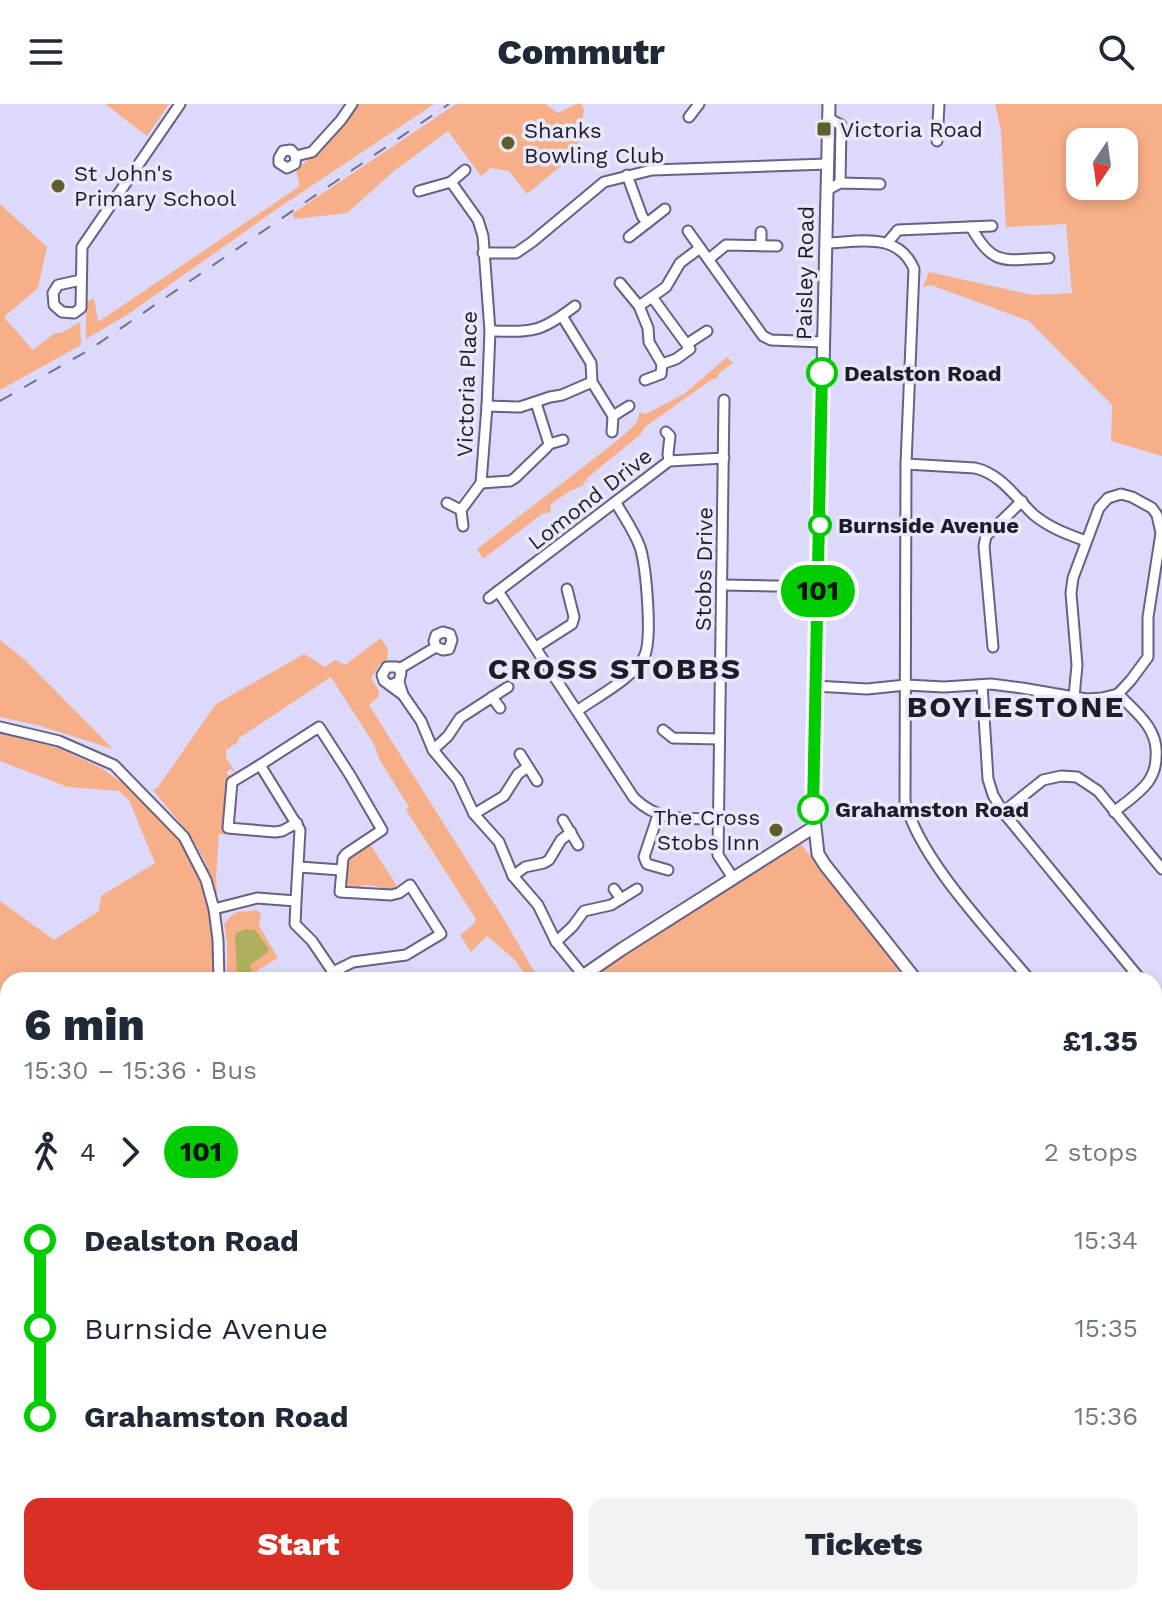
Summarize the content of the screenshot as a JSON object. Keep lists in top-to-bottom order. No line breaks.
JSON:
{"streets":{"main road":["Paisley Road"],"street":["Victoria Place","Lomond Drive","Stobs Drive"]},"crossings":[["Lomond Drive","Stobs Drive"]],"districts":["CROSS STOBBS","BOYLESTONE"],"places":{"transit":["Victoria Road"],"other":["Shanks Bowling Club","St John's Primary School","Dealston Road","Burnside Avenue","Grahamston Road","The Cross Stobs Inn"]},"lines":["bus line 101"],"north":"bottom","page":{"header":"Commutr","on_map":"101","heading":["6 min","15:30 – 15:36 · Bus","£1.35"],"legs":["4","101","2 stops"],"list":[{"name":"Dealston Road","value":"15:34"},{"name":"Burnside Avenue","value":"15:35"},{"name":"Grahamston Road","value":"15:36"}],"buttons":["Start","Tickets"]}}
